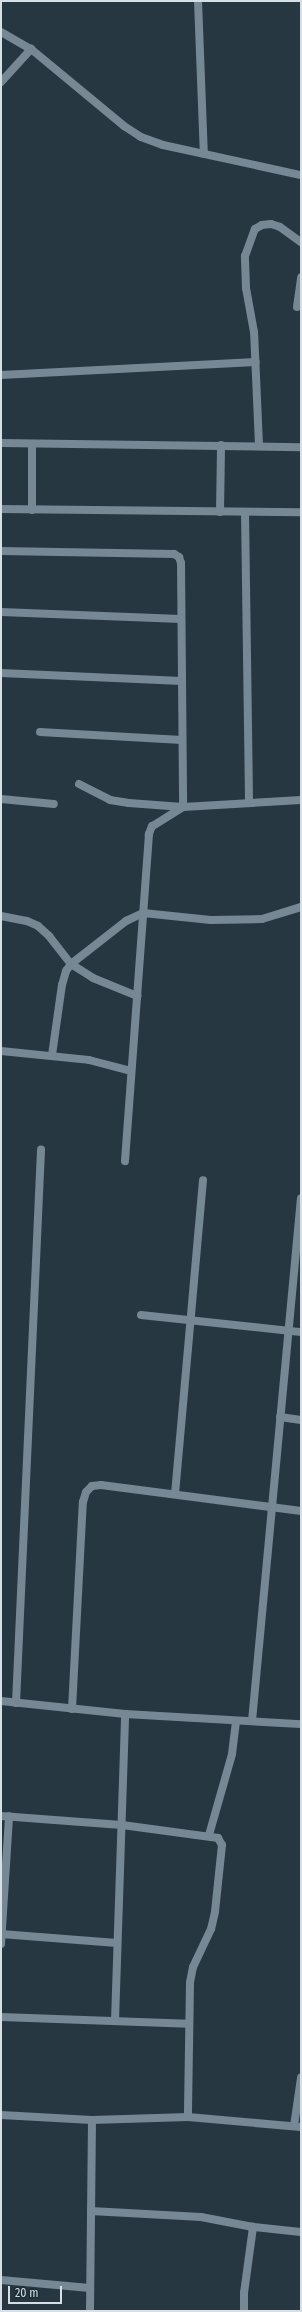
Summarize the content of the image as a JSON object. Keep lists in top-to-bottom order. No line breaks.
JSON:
{"scale_bar":"20 m"}
